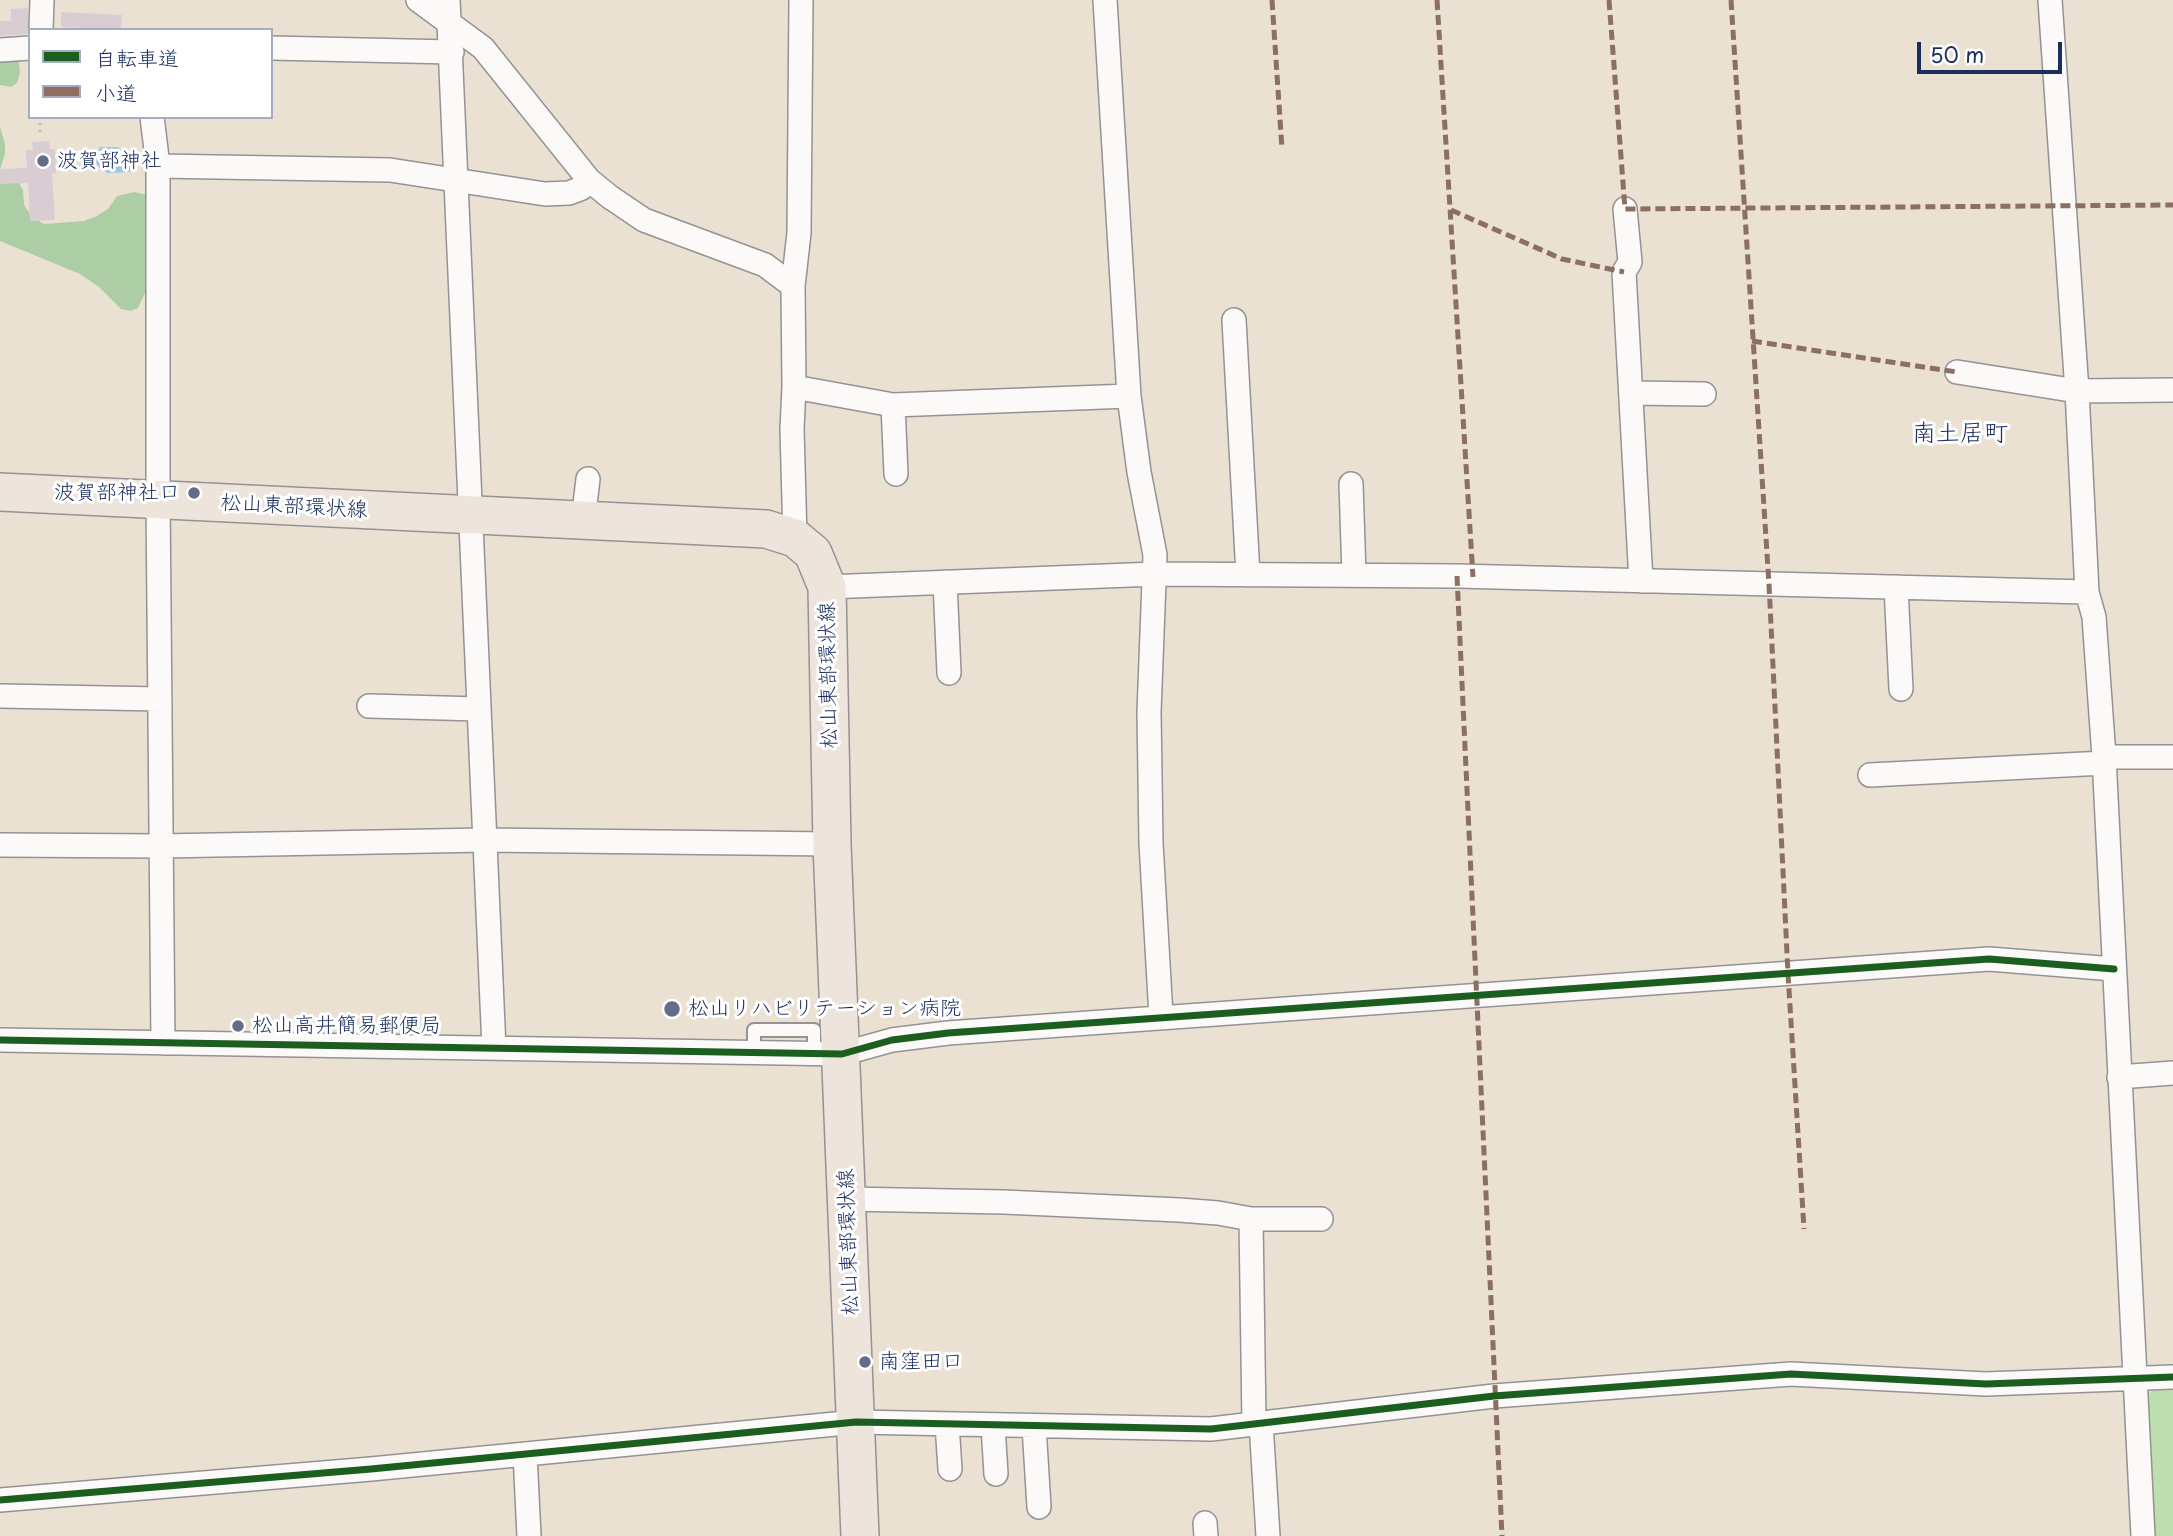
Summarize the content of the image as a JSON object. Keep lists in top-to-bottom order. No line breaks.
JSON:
{"streets":{"main road":["松山東部環状線"]},"districts":["南土居町"],"places":["波賀部神社","波賀部神社口","松山リハビリテーション病院","松山高井簡易郵便局","南窪田口"],"legend":["自転車道","小道"],"scale_bar":"50 m"}
